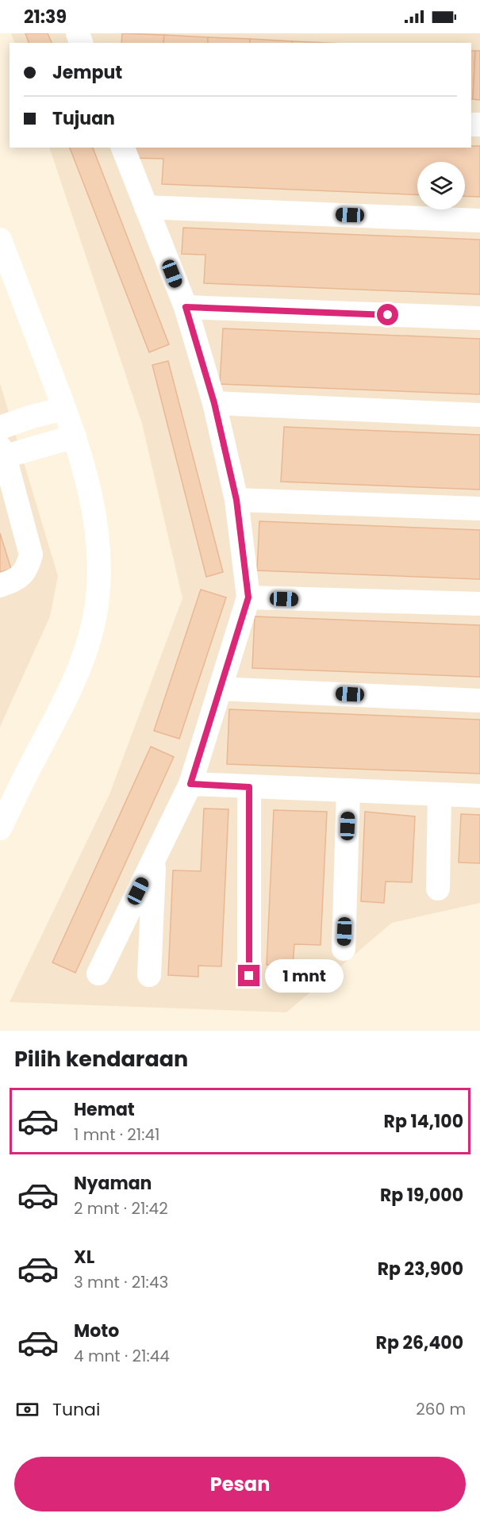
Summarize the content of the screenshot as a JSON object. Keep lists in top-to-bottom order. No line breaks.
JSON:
{"page":{"status":"21:39","banner":["Jemput","Tujuan"],"bubble":"1 mnt","heading":"Pilih kendaraan","list":[{"name":"Hemat","note":"1 mnt · 21:41","value":"Rp 14,100"},{"name":"Nyaman","note":"2 mnt · 21:42","value":"Rp 19,000"},{"name":"XL","note":"3 mnt · 21:43","value":"Rp 23,900"},{"name":"Moto","note":"4 mnt · 21:44","value":"Rp 26,400"}],"pay":["Tunai","260 m"],"buttons":"Pesan"}}
